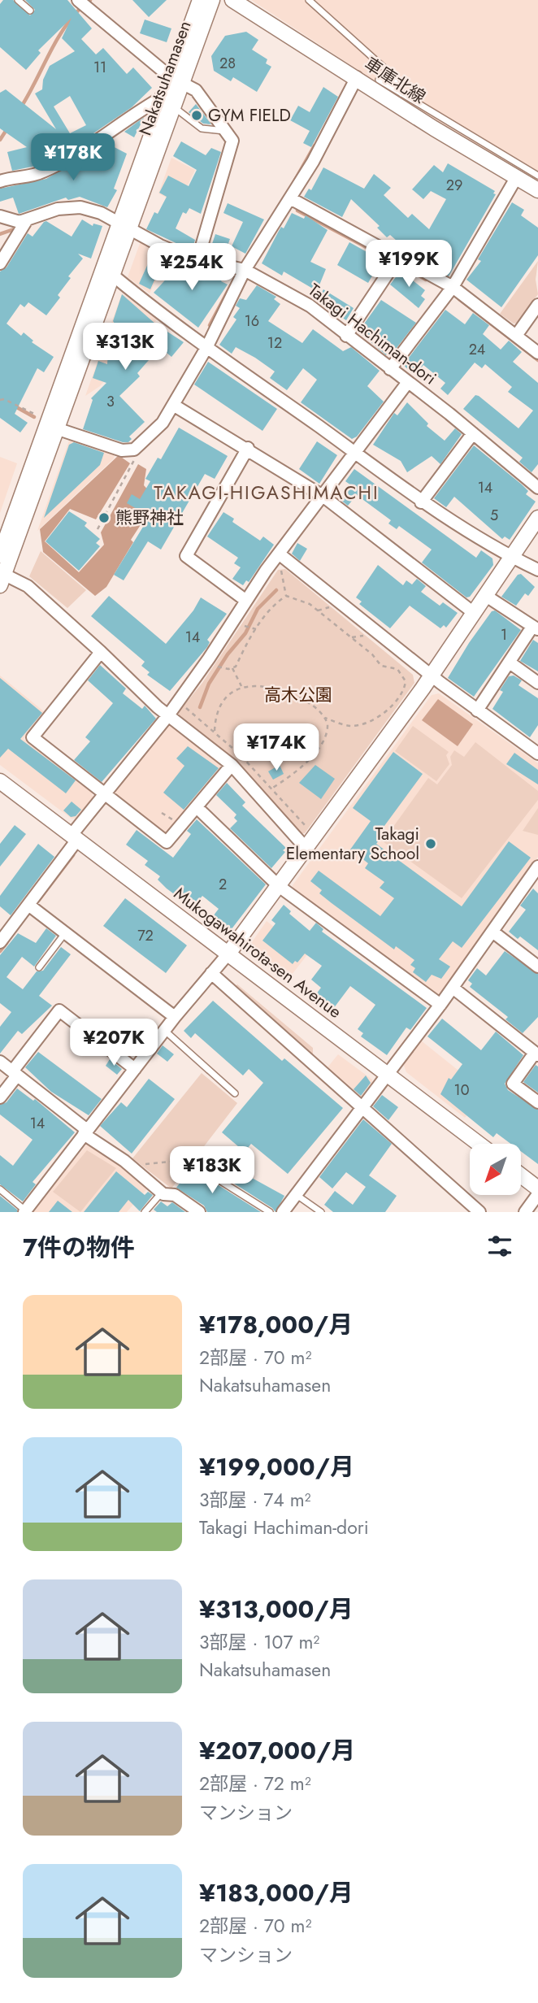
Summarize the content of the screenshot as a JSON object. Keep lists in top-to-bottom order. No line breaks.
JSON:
{"streets":{"street":["Nakatsuhamasen","車庫北線","Takagi Hachiman-dori","Mukogawahirota-sen Avenue"]},"crossings":[["Nakatsuhamasen","Takagi Hachiman-dori"]],"districts":["TAKAGI-HIGASHIMACHI"],"parks":["高木公園"],"places":["GYM FIELD","熊野神社","Takagi Elementary School"],"house_numbers":["28","11","29","16","12","24","3","14","5","1","14","2","72","10","14"],"north":"bottom left","page":{"price":["¥178K","¥199K","¥254K","¥313K","¥174K","¥207K","¥183K"],"heading":"7件の物件","list":[{"name":"¥178,000/月","note":"2部屋 · 70 m² · Nakatsuhamasen"},{"name":"¥199,000/月","note":"3部屋 · 74 m² · Takagi Hachiman-dori"},{"name":"¥313,000/月","note":"3部屋 · 107 m² · Nakatsuhamasen"},{"name":"¥207,000/月","note":"2部屋 · 72 m² · マンション"},{"name":"¥183,000/月","note":"2部屋 · 70 m² · マンション"}]}}
